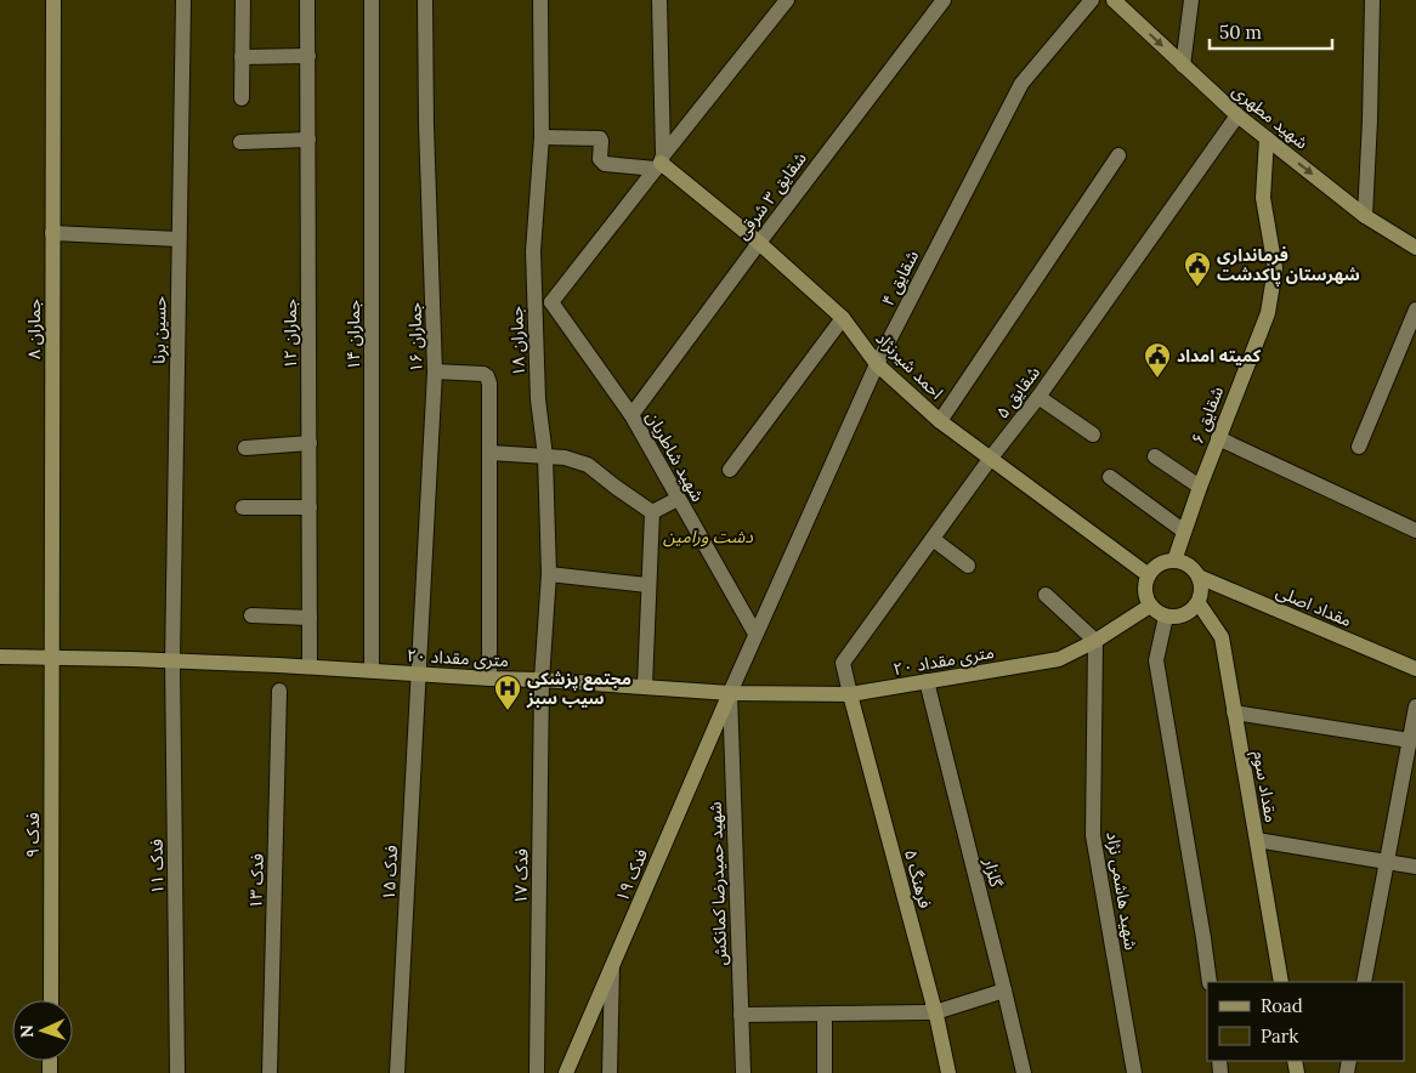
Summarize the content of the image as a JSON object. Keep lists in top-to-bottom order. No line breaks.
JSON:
{"streets":{"street":["شهید مطهری","شقایق ۳ شرقی","شقایق ۴","جماران ۸","حسین برنا","جماران ۱۲","جماران ۱۴","جماران ۱۶","جماران ۱۸","احمد شیرنژاد","شقایق ۵","شقایق ۶","شهید شاطریان","مقداد اصلی","۲۰ متری مقداد","مقداد سوم","فدک ۹","فدک ۱۱","فدک ۱۵","گلزار","فدک ۱۹","فدک ۱۷","فرهنگ ۵","فدک ۱۳","شهید حمیدرضا کمانکش","شهید هاشمی نژاد"]},"crossings":[["شهید مطهری","شقایق ۵"],["شهید مطهری","شقایق ۶"],["شقایق ۳ شرقی","احمد شیرنژاد"],["شقایق ۳ شرقی","شهید شاطریان"],["شقایق ۴","احمد شیرنژاد"],["شقایق ۴","شهید شاطریان"],["شقایق ۴","۲۰ متری مقداد"],["شقایق ۴","فدک ۱۹"],["شقایق ۴","شهید حمیدرضا کمانکش"],["جماران ۸","۲۰ متری مقداد"],["جماران ۸","فدک ۹"],["حسین برنا","۲۰ متری مقداد"],["حسین برنا","فدک ۱۱"],["جماران ۱۲","۲۰ متری مقداد"],["جماران ۱۴","۲۰ متری مقداد"],["جماران ۱۶","۲۰ متری مقداد"],["جماران ۱۶","فدک ۱۵"],["جماران ۱۸","۲۰ متری مقداد"],["جماران ۱۸","فدک ۱۷"],["احمد شیرنژاد","شقایق ۵"],["احمد شیرنژاد","شقایق ۶"],["احمد شیرنژاد","مقداد اصلی"],["احمد شیرنژاد","۲۰ متری مقداد"],["احمد شیرنژاد","مقداد سوم"],["شقایق ۵","۲۰ متری مقداد"],["شقایق ۵","فرهنگ ۵"],["شقایق ۶","مقداد اصلی"],["شقایق ۶","۲۰ متری مقداد"],["شقایق ۶","مقداد سوم"],["مقداد اصلی","۲۰ متری مقداد"],["مقداد اصلی","مقداد سوم"],["۲۰ متری مقداد","مقداد سوم"],["۲۰ متری مقداد","فدک ۹"],["۲۰ متری مقداد","فدک ۱۱"],["۲۰ متری مقداد","فدک ۱۵"],["۲۰ متری مقداد","گلزار"],["۲۰ متری مقداد","فدک ۱۹"],["۲۰ متری مقداد","فدک ۱۷"],["۲۰ متری مقداد","فرهنگ ۵"],["۲۰ متری مقداد","شهید حمیدرضا کمانکش"],["۲۰ متری مقداد","شهید هاشمی نژاد"],["فدک ۱۹","شهید حمیدرضا کمانکش"]],"one_way":["شهید مطهری"],"parks":["دشت ورامین"],"places":{"public building":["فرمانداری شهرستان پاکدشت","کمیته امداد"],"hospital":["مجتمع پزشکی سیب سبز"]},"legend":["Road","Park"],"scale_bar":"50 m","north":"left"}
